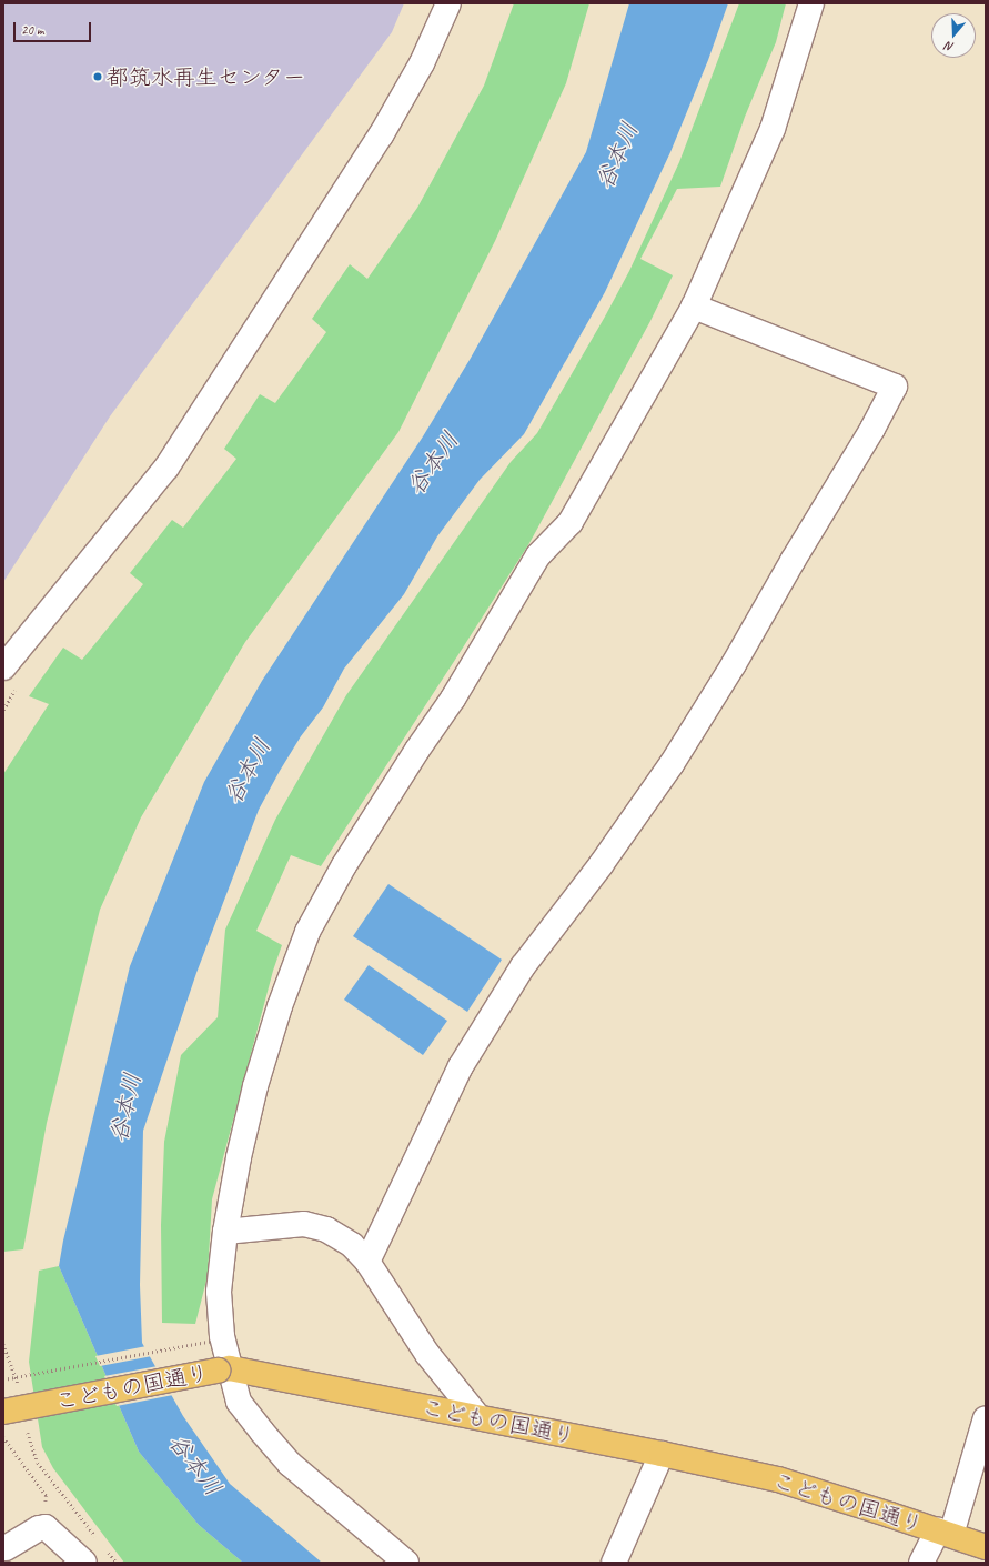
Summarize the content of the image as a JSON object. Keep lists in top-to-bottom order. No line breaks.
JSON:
{"streets":{"main road":["こどもの国通り"]},"water":["谷本川"],"places":["都筑水再生センター"],"scale_bar":"20 m","north":"bottom"}
